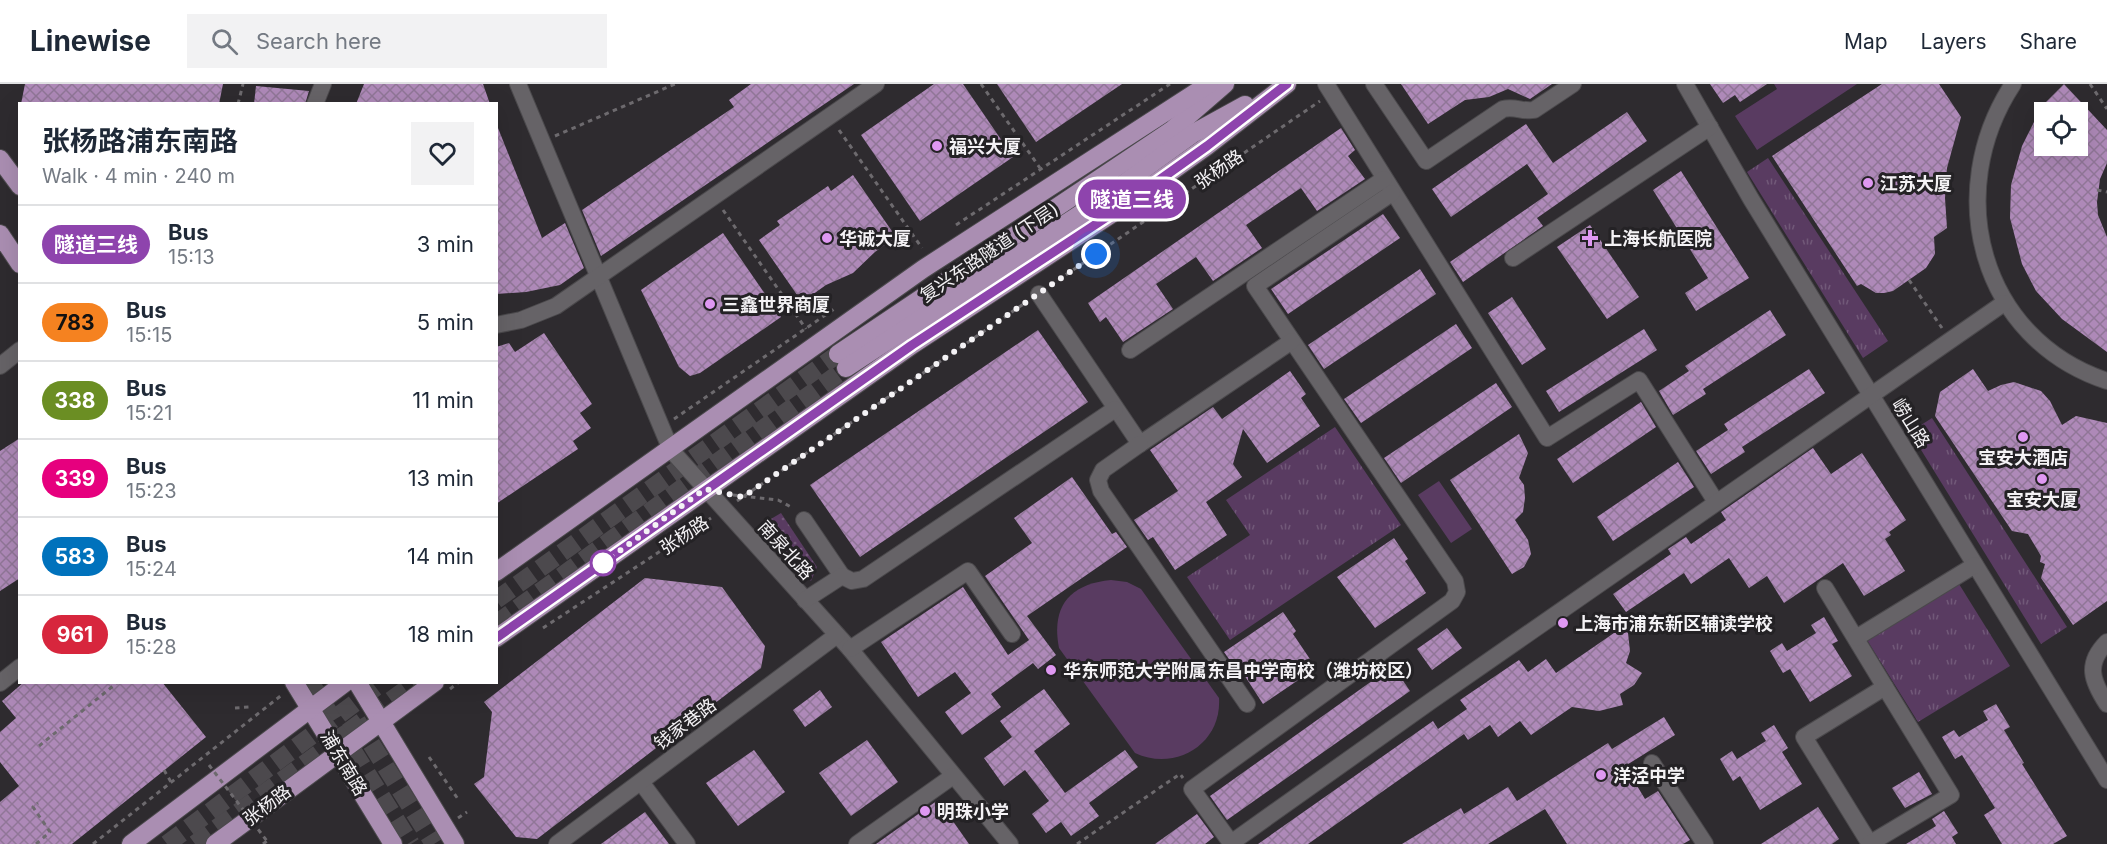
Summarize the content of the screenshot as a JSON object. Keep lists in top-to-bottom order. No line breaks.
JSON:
{"streets":{"main road":["张杨路","复兴东路隧道 (下层)","浦东南路"],"street":["崂山路","南泉北路","钱家巷路"]},"crossings":[["张杨路","复兴东路隧道 (下层)"],["张杨路","南泉北路"],["张杨路","浦东南路"],["南泉北路","钱家巷路"]],"places":{"other":["福兴大厦","江苏大厦","华诚大厦","三鑫世界商厦","宝安大酒店","宝安大厦","上海市浦东新区辅读学校","华东师范大学附属东昌中学南校（潍坊校区）","洋泾中学","明珠小学"],"health":["上海长航医院"]},"lines":["bus line 隧道三线"],"page":{"header":"Linewise","search":"Search here","nav":["Map","Layers","Share"],"on_map":"隧道三线","heading":["张杨路浦东南路","Walk · 4 min · 240 m"],"list":[{"mark":"隧道三线","name":"Bus","note":"15:13","value":"3 min"},{"mark":"783","name":"Bus","note":"15:15","value":"5 min"},{"mark":"338","name":"Bus","note":"15:21","value":"11 min"},{"mark":"339","name":"Bus","note":"15:23","value":"13 min"},{"mark":"583","name":"Bus","note":"15:24","value":"14 min"},{"mark":"961","name":"Bus","note":"15:28","value":"18 min"}]}}
